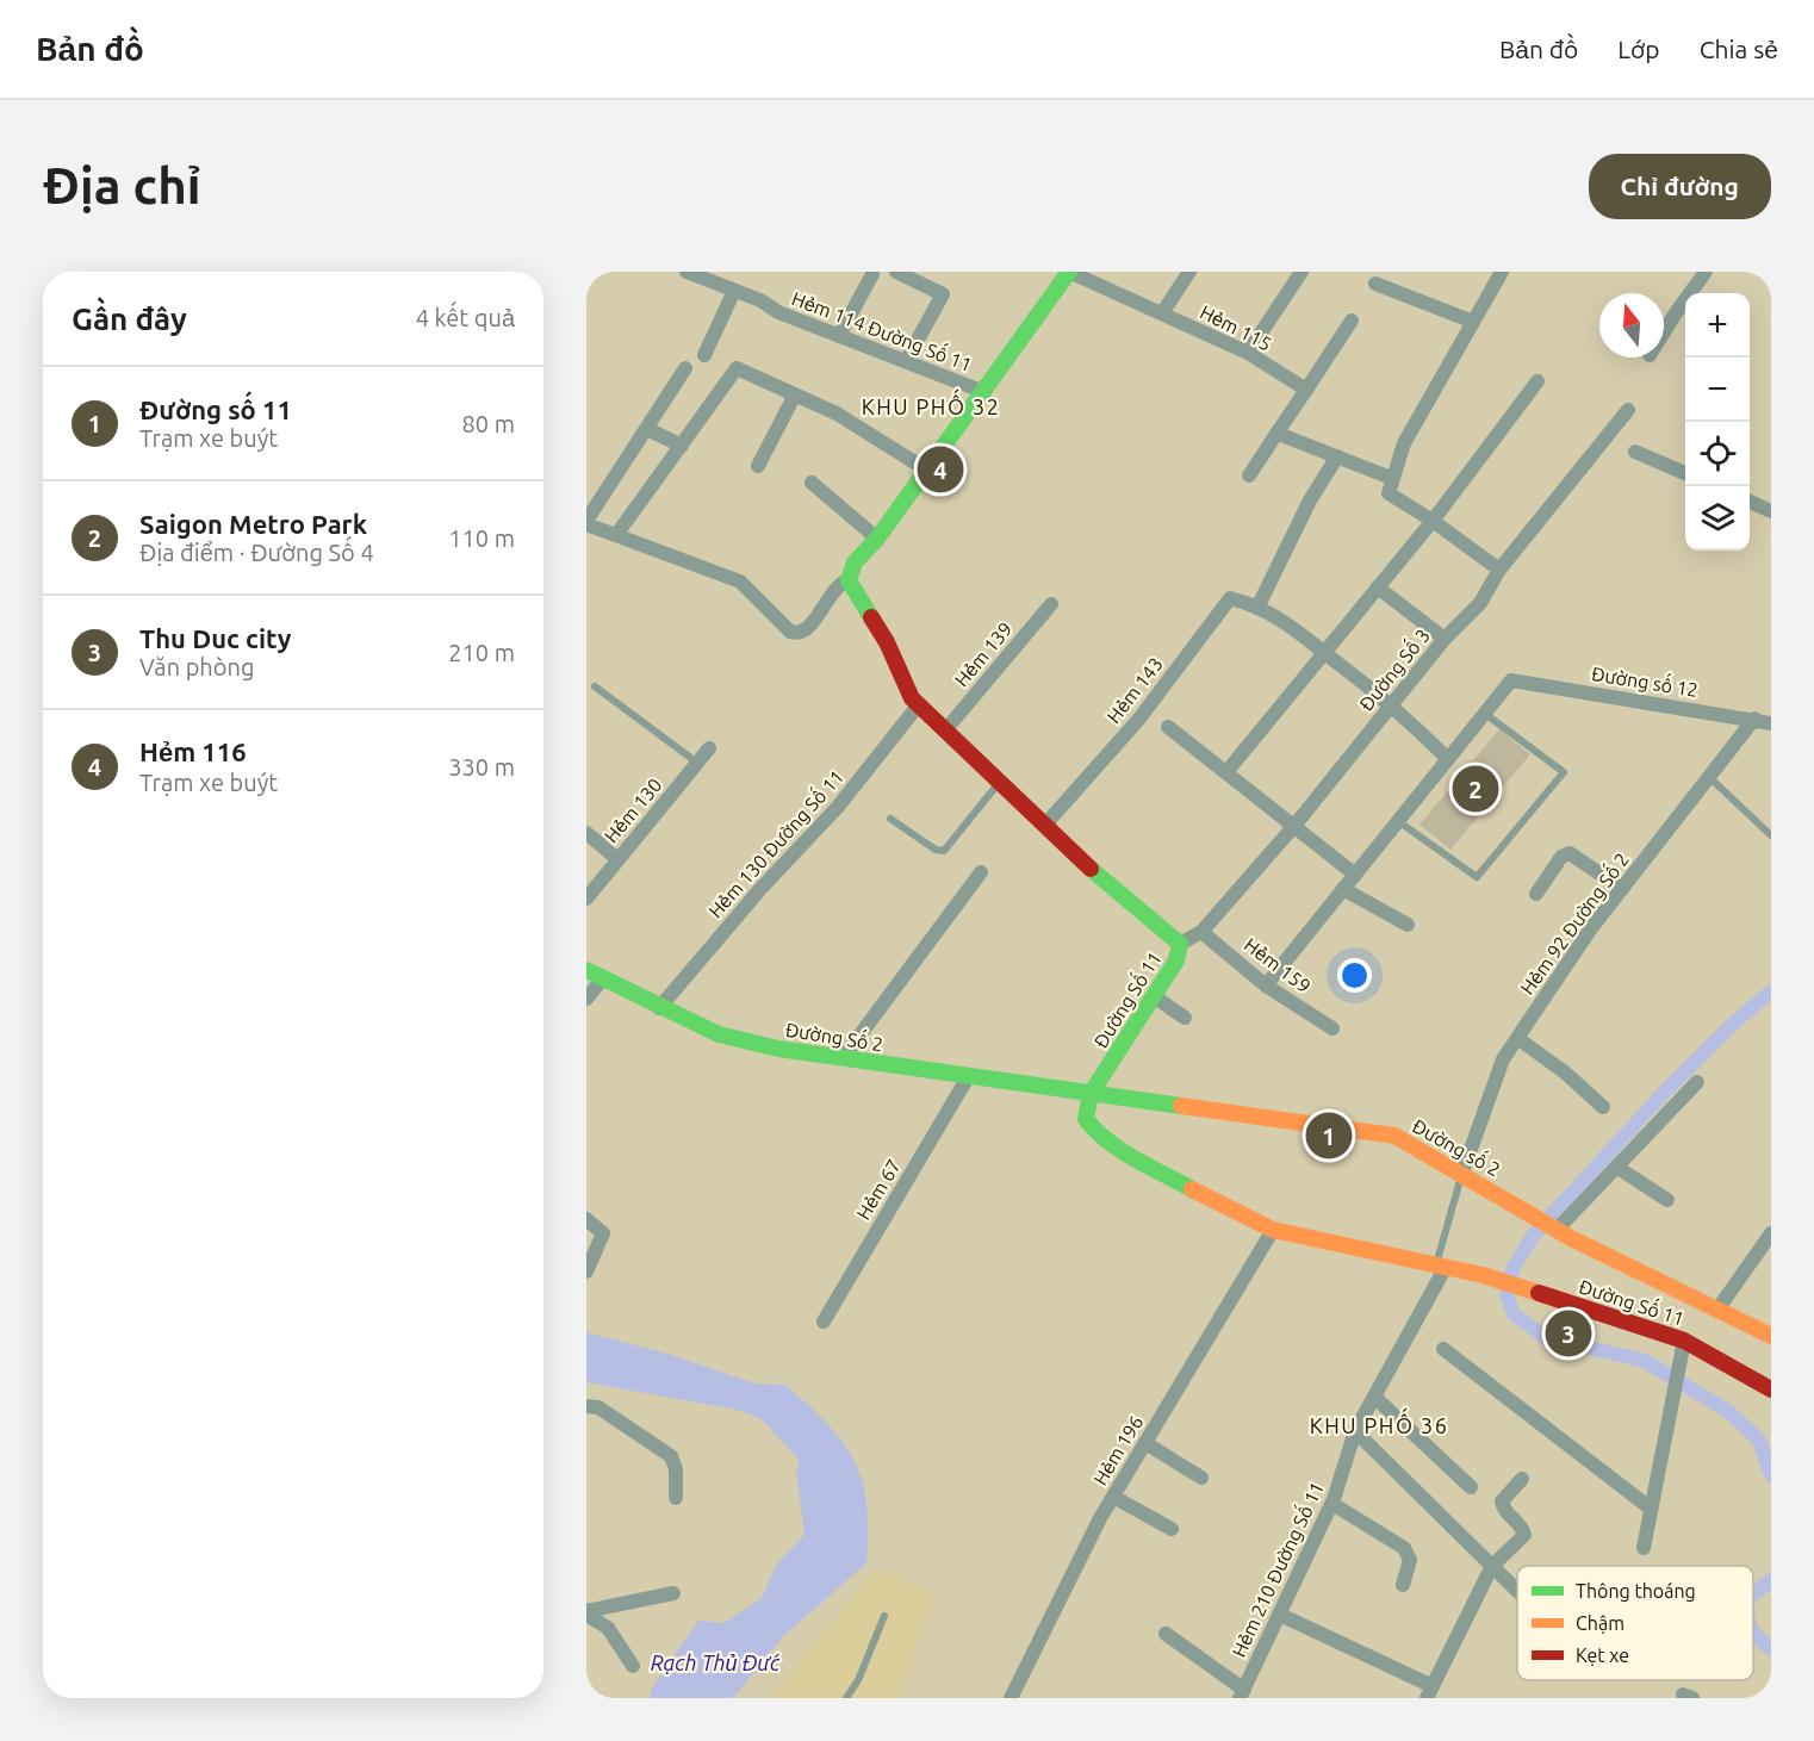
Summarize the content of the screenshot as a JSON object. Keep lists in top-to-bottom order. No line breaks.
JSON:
{"streets":{"street":["Hẻm 115","Hẻm 114 Đường Số 11","Hẻm 139","Đường Số 3","Đường số 12","Hẻm 143","Hẻm 130","Hẻm 130 Đường Số 11","Hẻm 92 Đường Số 2","Hẻm 159","Đường Số 11","Đường Số 2","Đường số 2","Hẻm 67","Hẻm 196","Hẻm 210 Đường Số 11"]},"crossings":[["Hẻm 139","Đường Số 11"],["Đường Số 3","Hẻm 159"],["Đường Số 3","Đường Số 11"],["Đường số 12","Hẻm 92 Đường Số 2"],["Hẻm 143","Đường Số 11"],["Hẻm 130 Đường Số 11","Đường Số 11"],["Hẻm 130 Đường Số 11","Đường Số 2"],["Hẻm 92 Đường Số 2","Đường số 2"],["Đường Số 11","Đường Số 2"],["Đường Số 11","Đường số 2"],["Đường Số 11","Hẻm 196"],["Đường Số 11","Hẻm 210 Đường Số 11"],["Đường Số 2","Đường số 2"],["Đường Số 2","Hẻm 67"]],"districts":["KHU PHỐ 32","KHU PHỐ 36"],"water":["Rạch Thủ Đức"],"legend":["Thông thoáng","Chậm","Kẹt xe"],"north":"top","page":{"header":"Bản đồ","nav":["Bản đồ","Lớp","Chia sẻ"],"buttons":"Chỉ đường","title":"Địa chỉ","heading":["Gần đây","4 kết quả"],"map_buttons":["+","−"],"list":[{"mark":"1","name":"Đường số 11","note":"Trạm xe buýt","value":"80 m"},{"mark":"2","name":"Saigon Metro Park","note":"Địa điểm · Đường Số 4","value":"110 m"},{"mark":"3","name":"Thu Duc city","note":"Văn phòng","value":"210 m"},{"mark":"4","name":"Hẻm 116","note":"Trạm xe buýt","value":"330 m"}],"pins":["4","2","1","3"]}}
